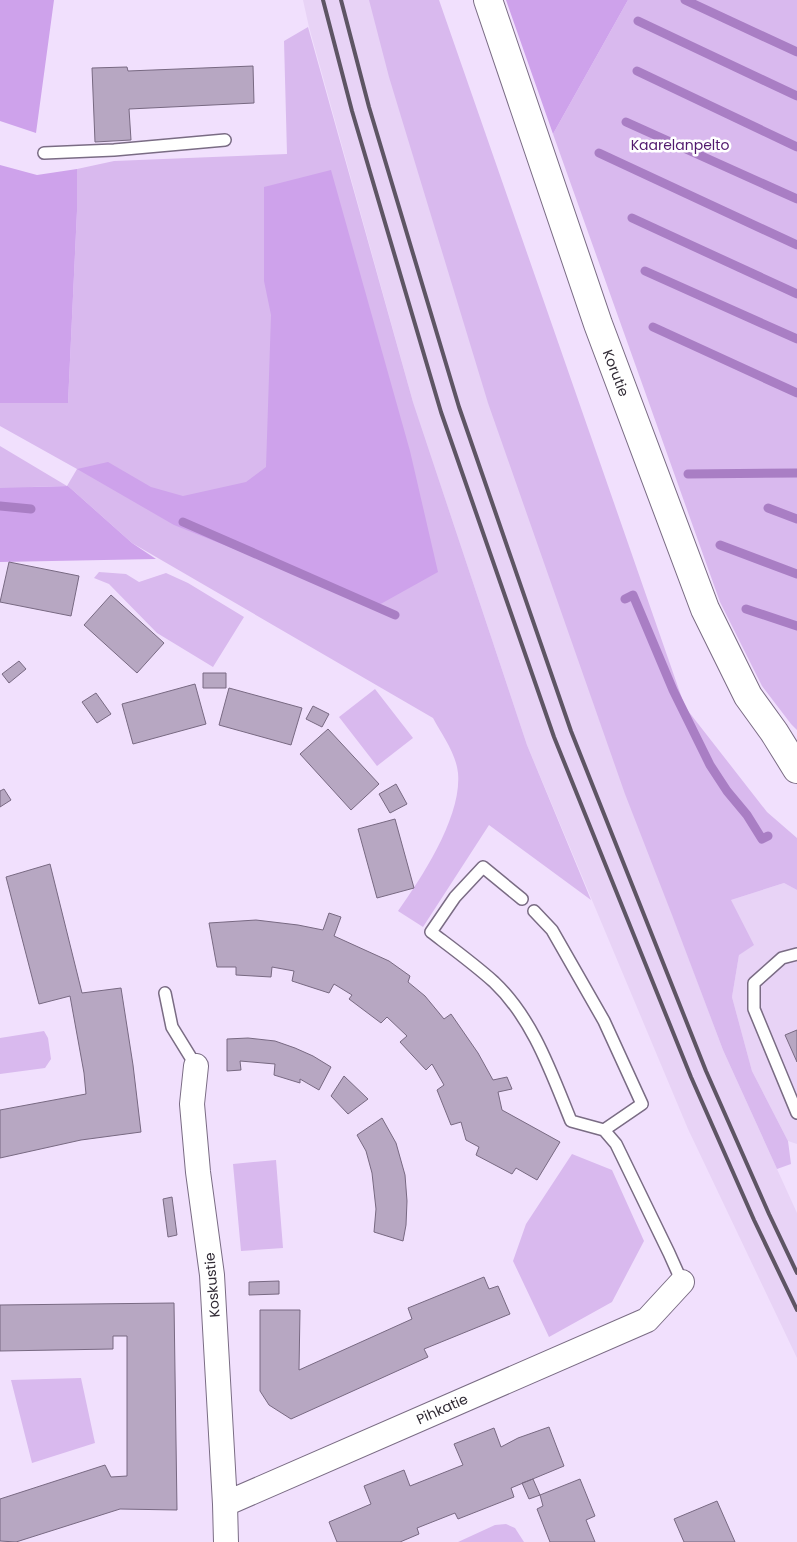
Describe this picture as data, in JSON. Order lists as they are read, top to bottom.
{
  "streets": {
    "street": ["Korutie", "Koskustie", "Pihkatie"]
  },
  "crossings": [
    ["Koskustie", "Pihkatie"]
  ],
  "parks": ["Kaarelanpelto"]
}
